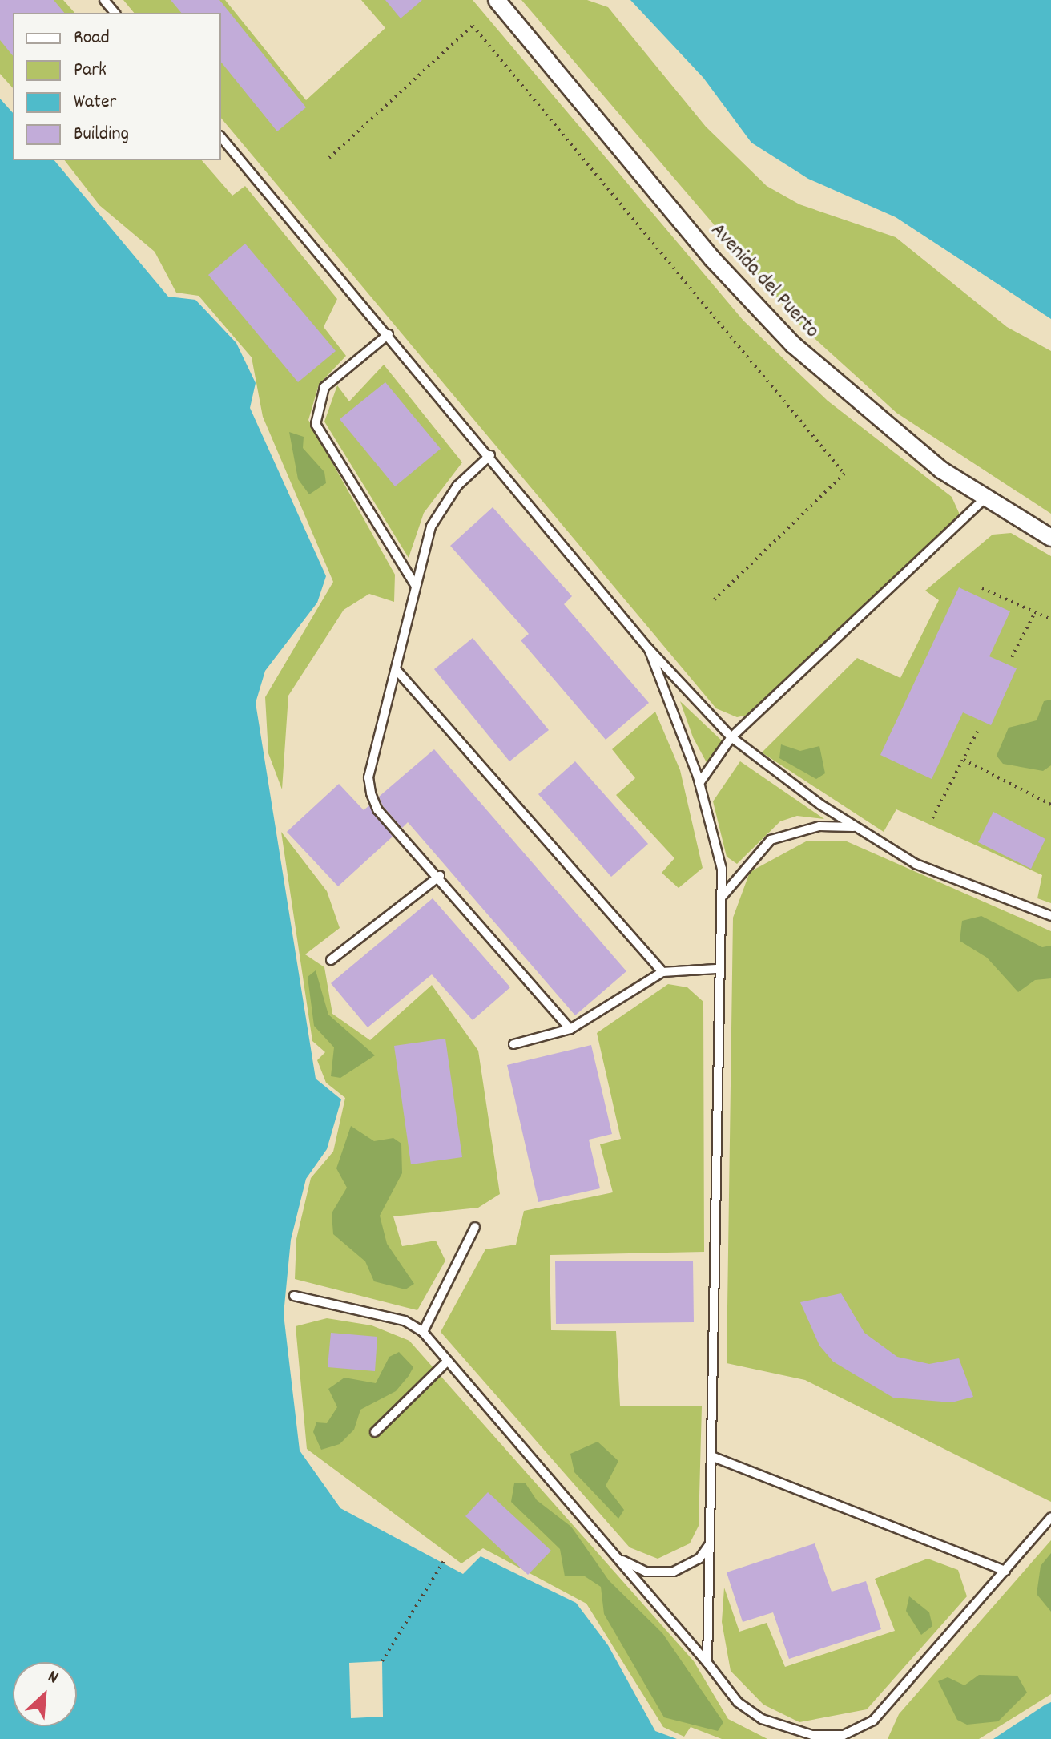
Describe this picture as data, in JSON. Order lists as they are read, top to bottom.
{
  "streets": {
    "street": ["Avenida del Puerto"]
  },
  "legend": [
    "Road",
    "Park",
    "Water",
    "Building"
  ],
  "north": "top right"
}
